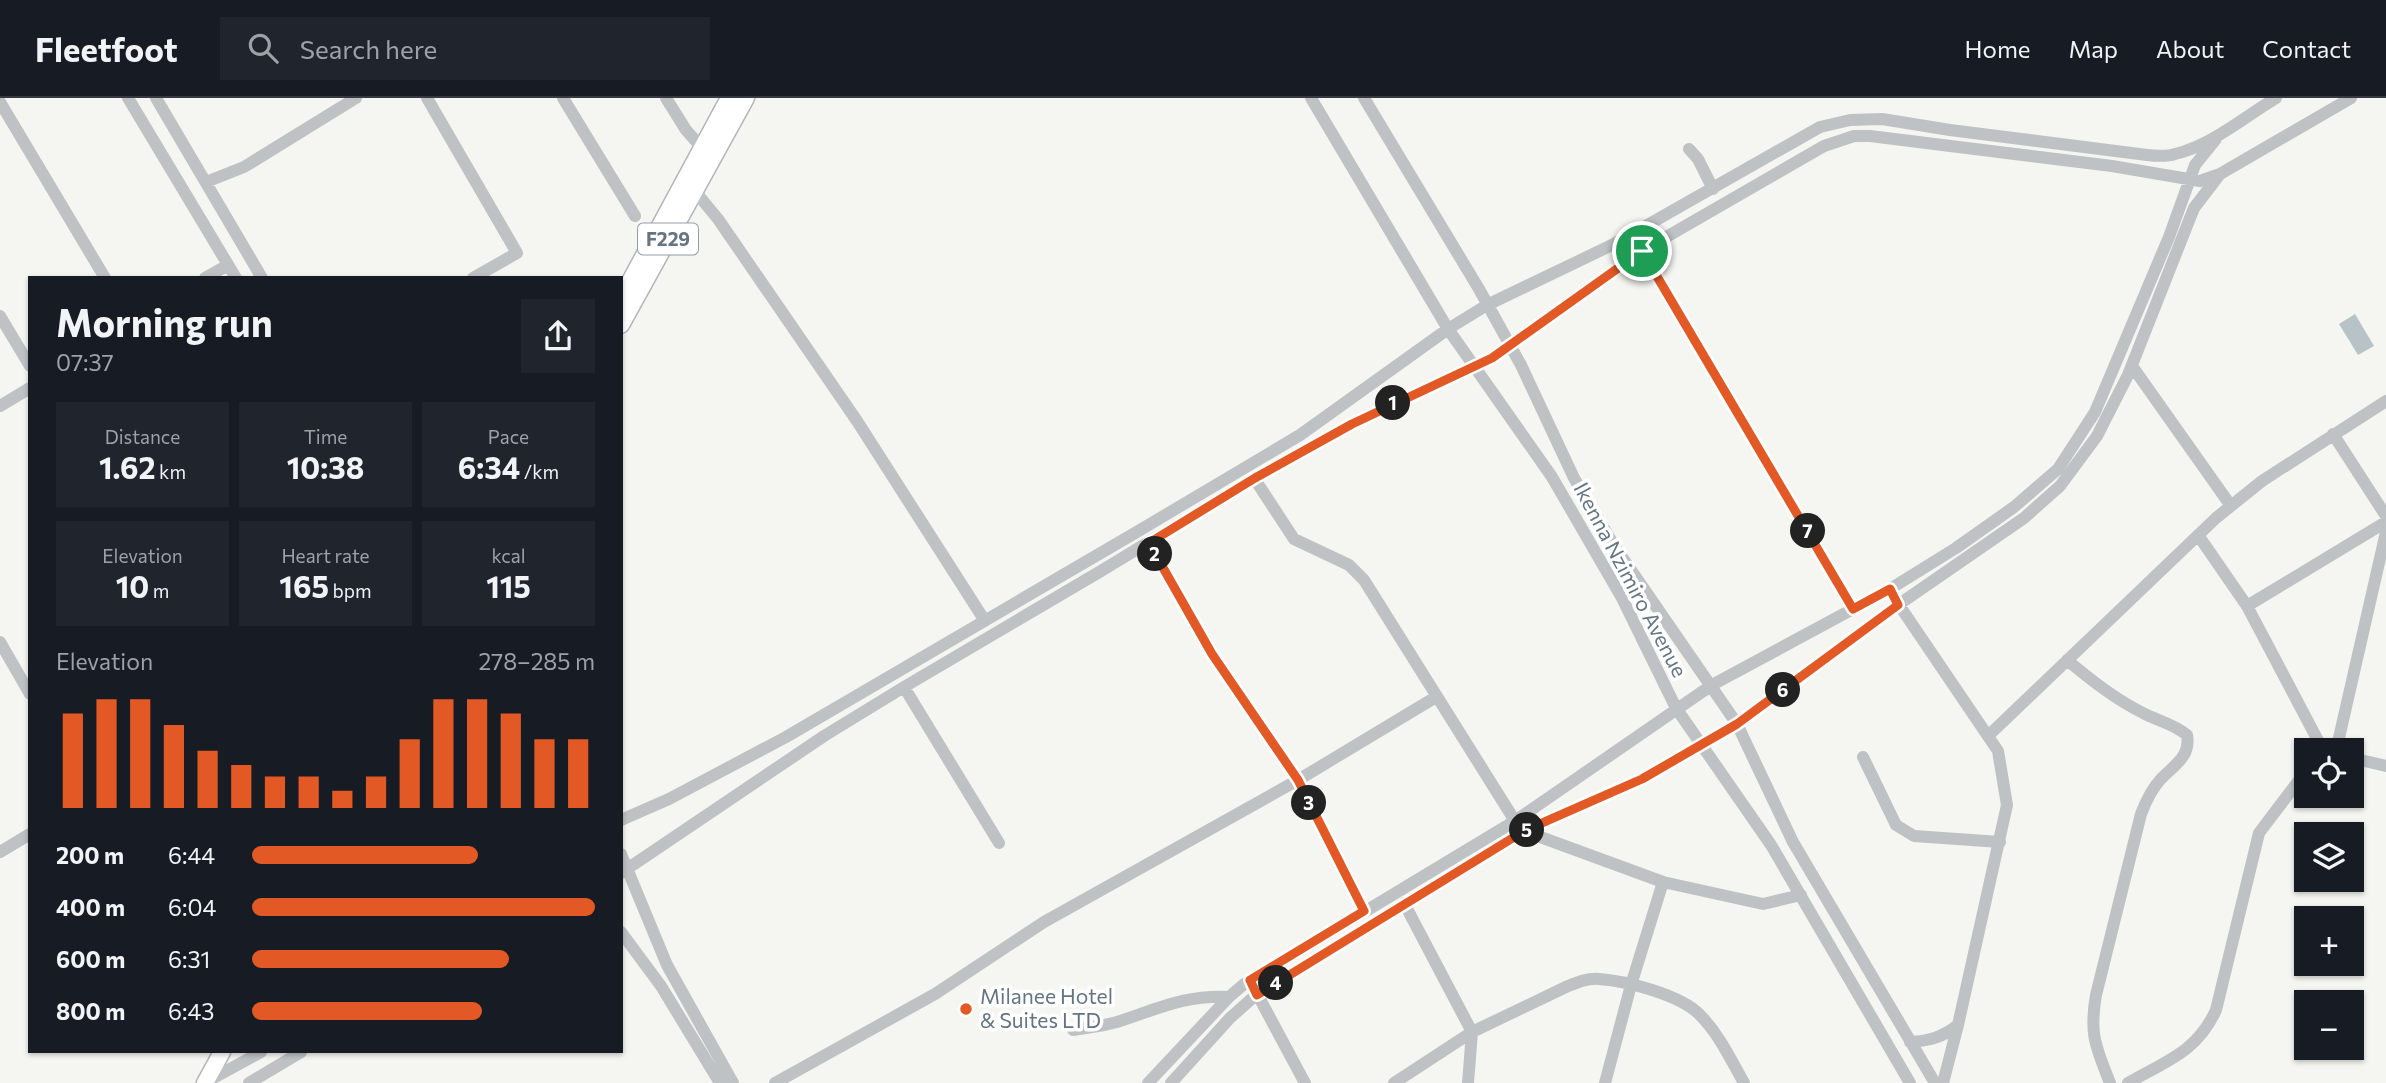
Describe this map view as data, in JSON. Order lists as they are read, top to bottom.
{
  "streets": {
    "main road": ["F229"],
    "street": ["Ikenna Nzimiro Avenue"]
  },
  "places": ["Milanee Hotel & Suites LTD"],
  "page": {
    "header": "Fleetfoot",
    "search": "Search here",
    "nav": [
      "Home",
      "Map",
      "About",
      "Contact"
    ],
    "heading": ["Morning run", "07:37"],
    "pins": [
      "1",
      "7",
      "2",
      "6",
      "3",
      "5",
      "4"
    ],
    "stats": [
      ["Distance", "1.62 km"],
      ["Time", "10:38"],
      ["Pace", "6:34 /km"],
      ["Elevation", "10 m"],
      ["Heart rate", "165 bpm"],
      ["kcal", "115"]
    ],
    "chart": ["Elevation", "278–285 m"],
    "map_buttons": ["+", "−"],
    "list": [
      {
        "name": "200 m",
        "note": "6:44"
      },
      {
        "name": "400 m",
        "note": "6:04"
      },
      {
        "name": "600 m",
        "note": "6:31"
      },
      {
        "name": "800 m",
        "note": "6:43"
      }
    ]
  }
}
